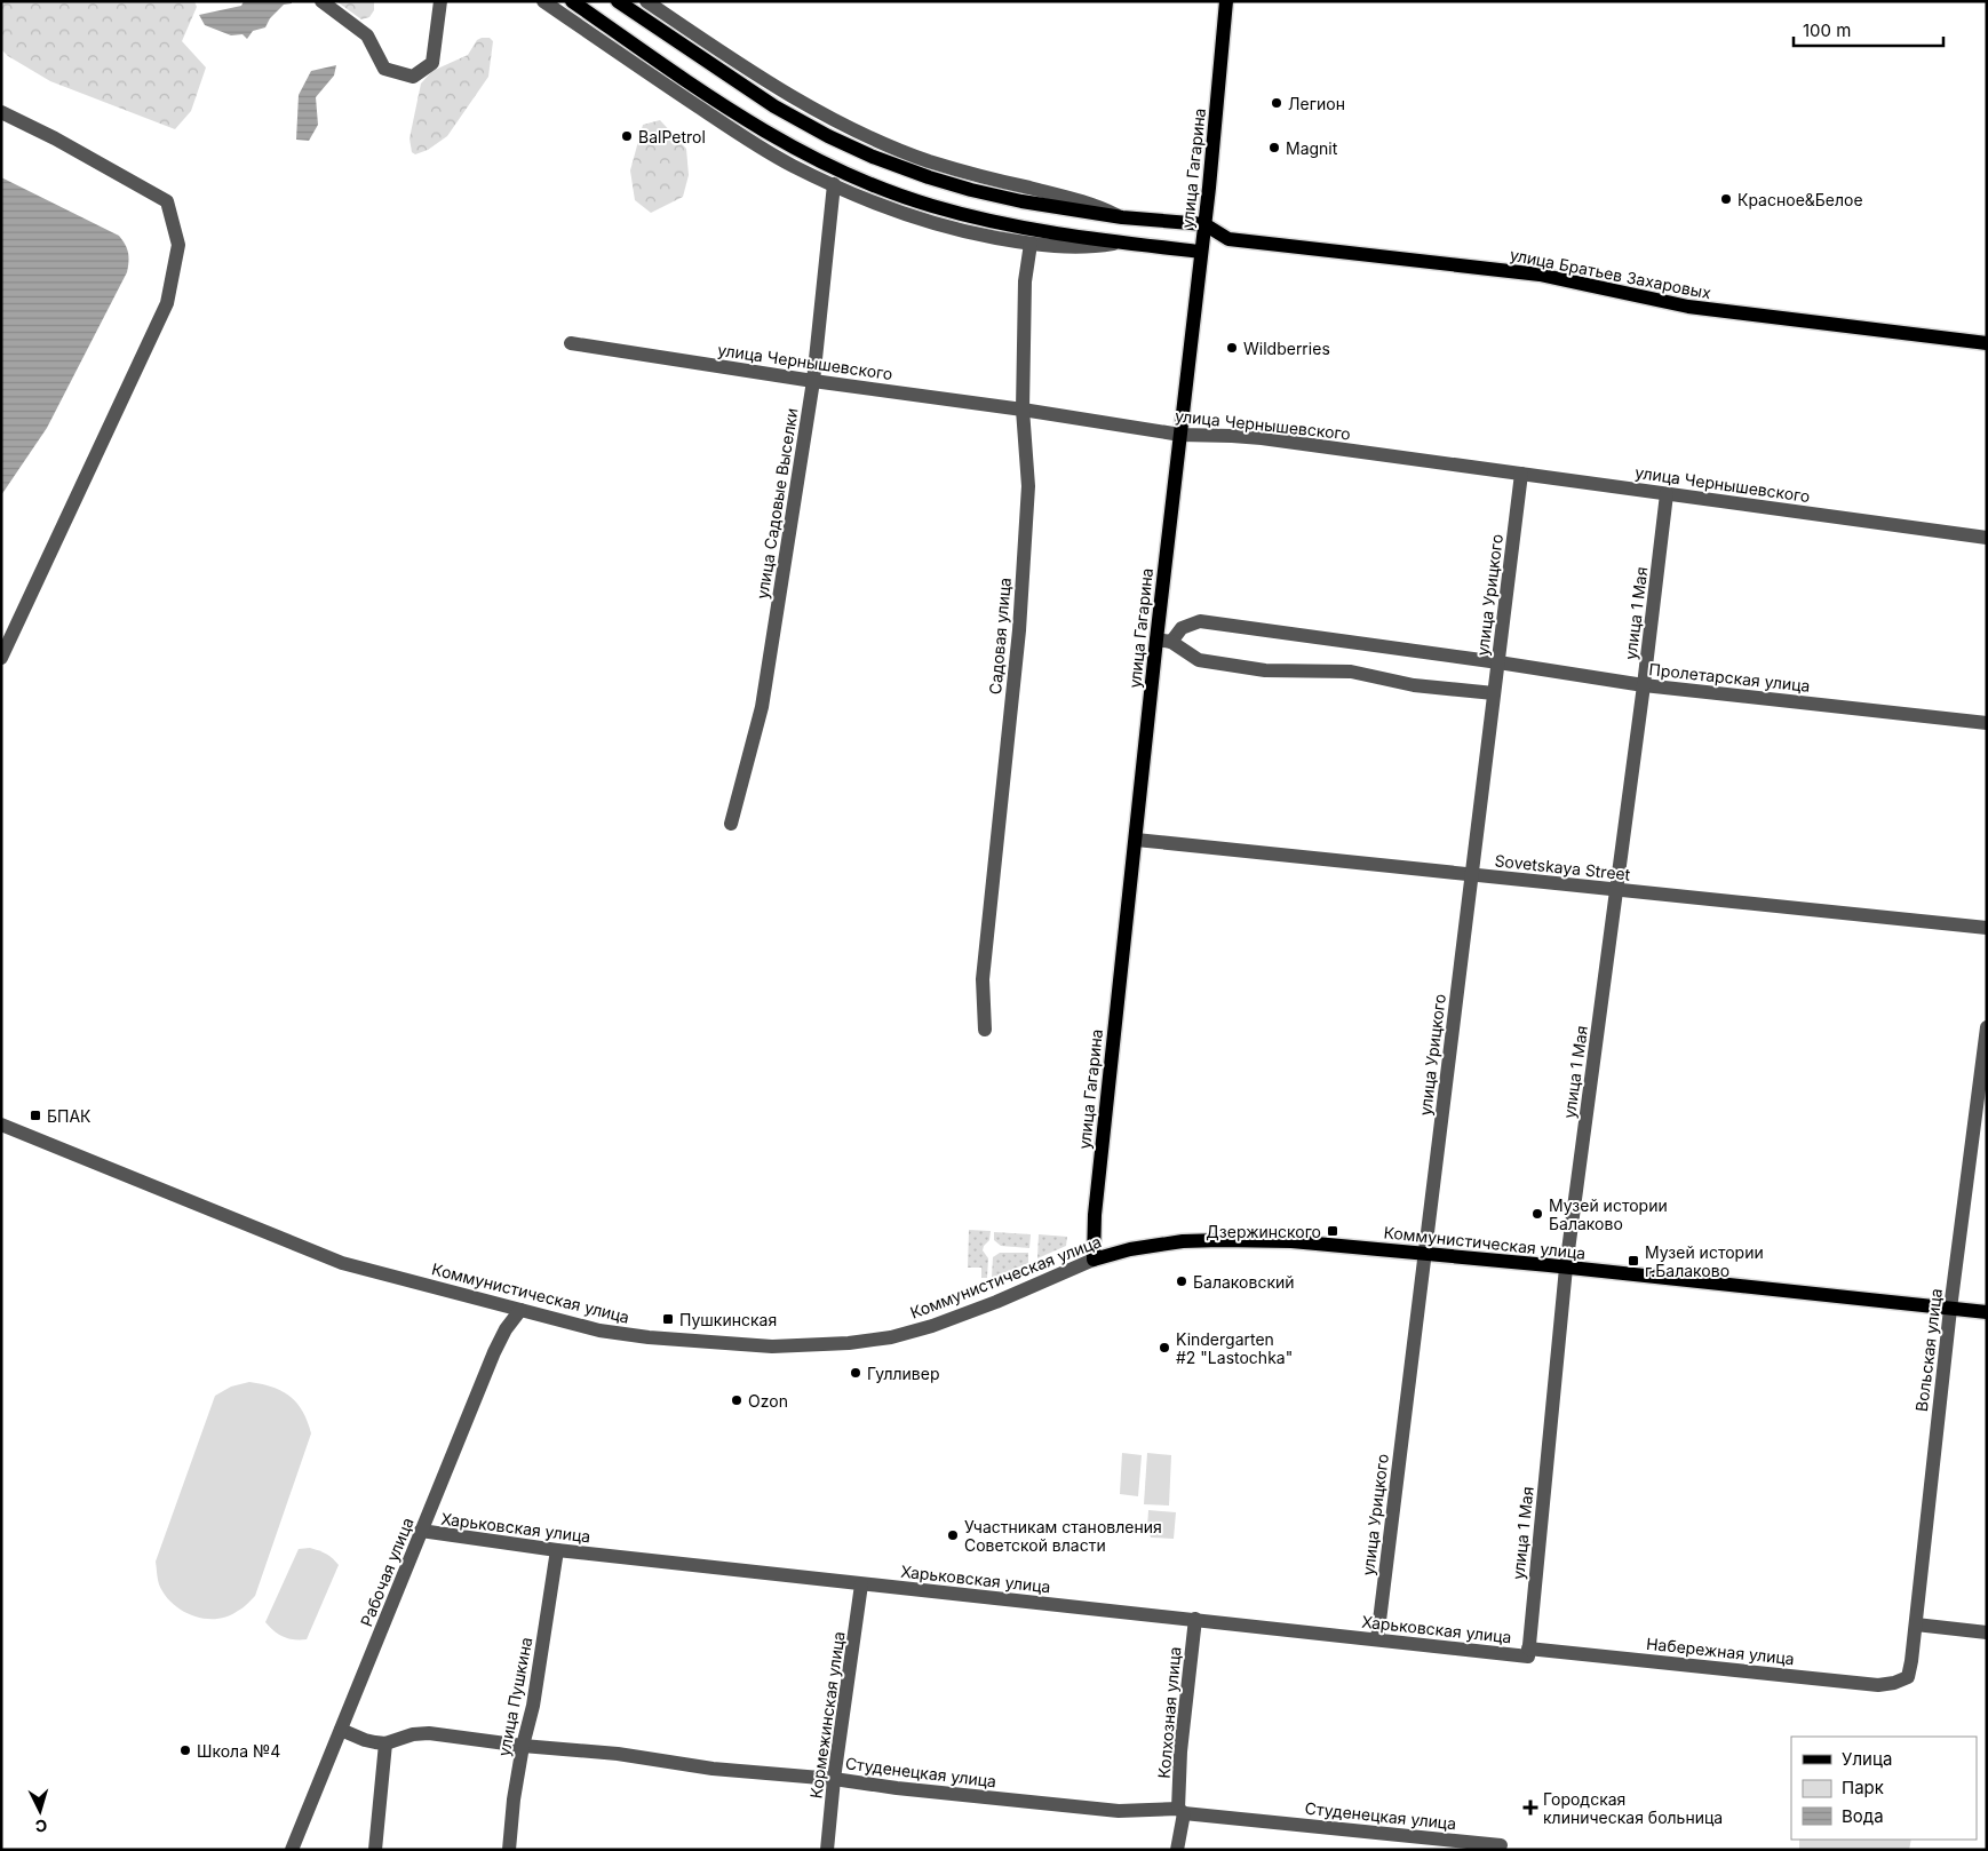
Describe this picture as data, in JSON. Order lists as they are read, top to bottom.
{
  "streets": {
    "main road": ["улица Гагарина", "улица Братьев Захаровых", "Коммунистическая улица"],
    "street": [
      "улица Чернышевского",
      "улица Садовые Выселки",
      "улица Урицкого",
      "улица 1 Мая",
      "Садовая улица",
      "Пролетарская улица",
      "Sovetskaya Street",
      "Вольская улица",
      "Харьковская улица",
      "Рабочая улица",
      "Набережная улица",
      "улица Пушкина",
      "Колхозная улица",
      "Кормежинская улица",
      "Студенецкая улица"
    ]
  },
  "crossings": [
    ["улица Гагарина", "улица Братьев Захаровых"],
    ["улица Гагарина", "улица Чернышевского"],
    ["улица Гагарина", "Пролетарская улица"],
    ["улица Гагарина", "Sovetskaya Street"],
    ["улица Гагарина", "Коммунистическая улица"],
    ["улица Чернышевского", "улица Садовые Выселки"],
    ["улица Чернышевского", "улица Урицкого"],
    ["улица Чернышевского", "улица 1 Мая"],
    ["улица Чернышевского", "Садовая улица"],
    ["улица Урицкого", "Пролетарская улица"],
    ["улица Урицкого", "Sovetskaya Street"],
    ["улица Урицкого", "Коммунистическая улица"],
    ["улица Урицкого", "Харьковская улица"],
    ["улица 1 Мая", "Пролетарская улица"],
    ["улица 1 Мая", "Sovetskaya Street"],
    ["улица 1 Мая", "Коммунистическая улица"],
    ["улица 1 Мая", "Харьковская улица"],
    ["улица 1 Мая", "Набережная улица"],
    ["Коммунистическая улица", "Вольская улица"],
    ["Коммунистическая улица", "Рабочая улица"],
    ["Вольская улица", "Набережная улица"],
    ["Харьковская улица", "Рабочая улица"],
    ["Харьковская улица", "Набережная улица"],
    ["Харьковская улица", "улица Пушкина"],
    ["Харьковская улица", "Колхозная улица"],
    ["Харьковская улица", "Кормежинская улица"],
    ["улица Пушкина", "Студенецкая улица"],
    ["Колхозная улица", "Студенецкая улица"],
    ["Кормежинская улица", "Студенецкая улица"]
  ],
  "places": {
    "other": [
      "Легион",
      "BalPetrol",
      "Magnit",
      "Красное&Белое",
      "Wildberries",
      "Музей истории Балаково",
      "Балаковский",
      "Kindergarten #2 \"Lastochka\"",
      "Гулливер",
      "Ozon",
      "Участникам становления Советской власти",
      "Школа №4"
    ],
    "transit": [
      "БПАК",
      "Дзержинского",
      "Музей истории г.Балаково",
      "Пушкинская"
    ],
    "health": ["Городская клиническая больница"]
  },
  "legend": ["Улица", "Парк", "Вода"],
  "scale_bar": "100 m",
  "north": "bottom"
}
